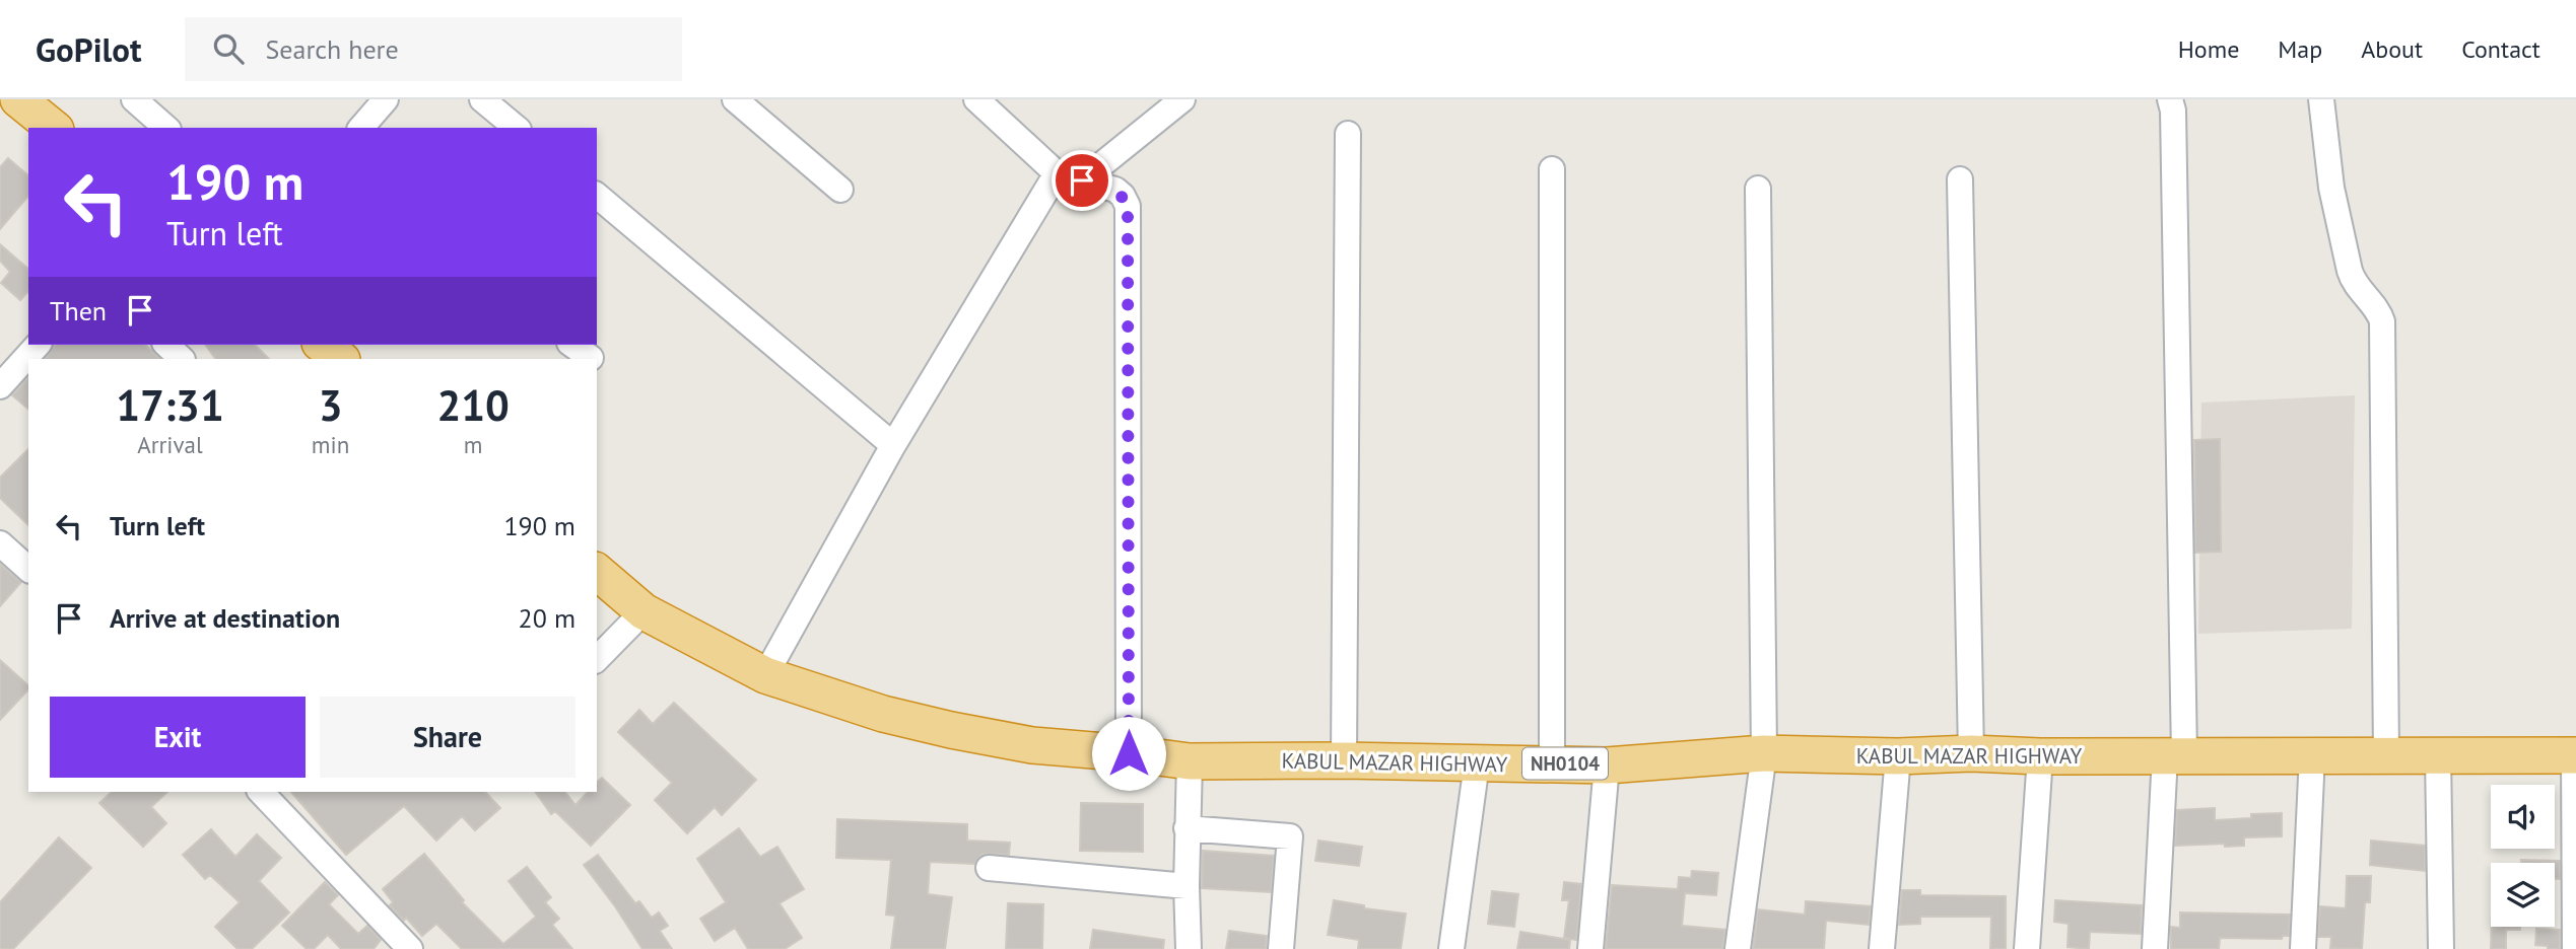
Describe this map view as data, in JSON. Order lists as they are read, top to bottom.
{
  "streets": {
    "highway": ["KABUL MAZAR HIGHWAY", "NH0104"]
  },
  "page": {
    "header": "GoPilot",
    "search": "Search here",
    "nav": [
      "Home",
      "Map",
      "About",
      "Contact"
    ],
    "turn": ["190 m", "Turn left"],
    "then": "Then",
    "eta": [
      "17:31",
      "Arrival",
      "3",
      "min",
      "210",
      "m"
    ],
    "list": [
      {
        "name": "Turn left",
        "value": "190 m"
      },
      {
        "name": "Arrive at destination",
        "value": "20 m"
      }
    ],
    "buttons": ["Exit", "Share"]
  }
}
